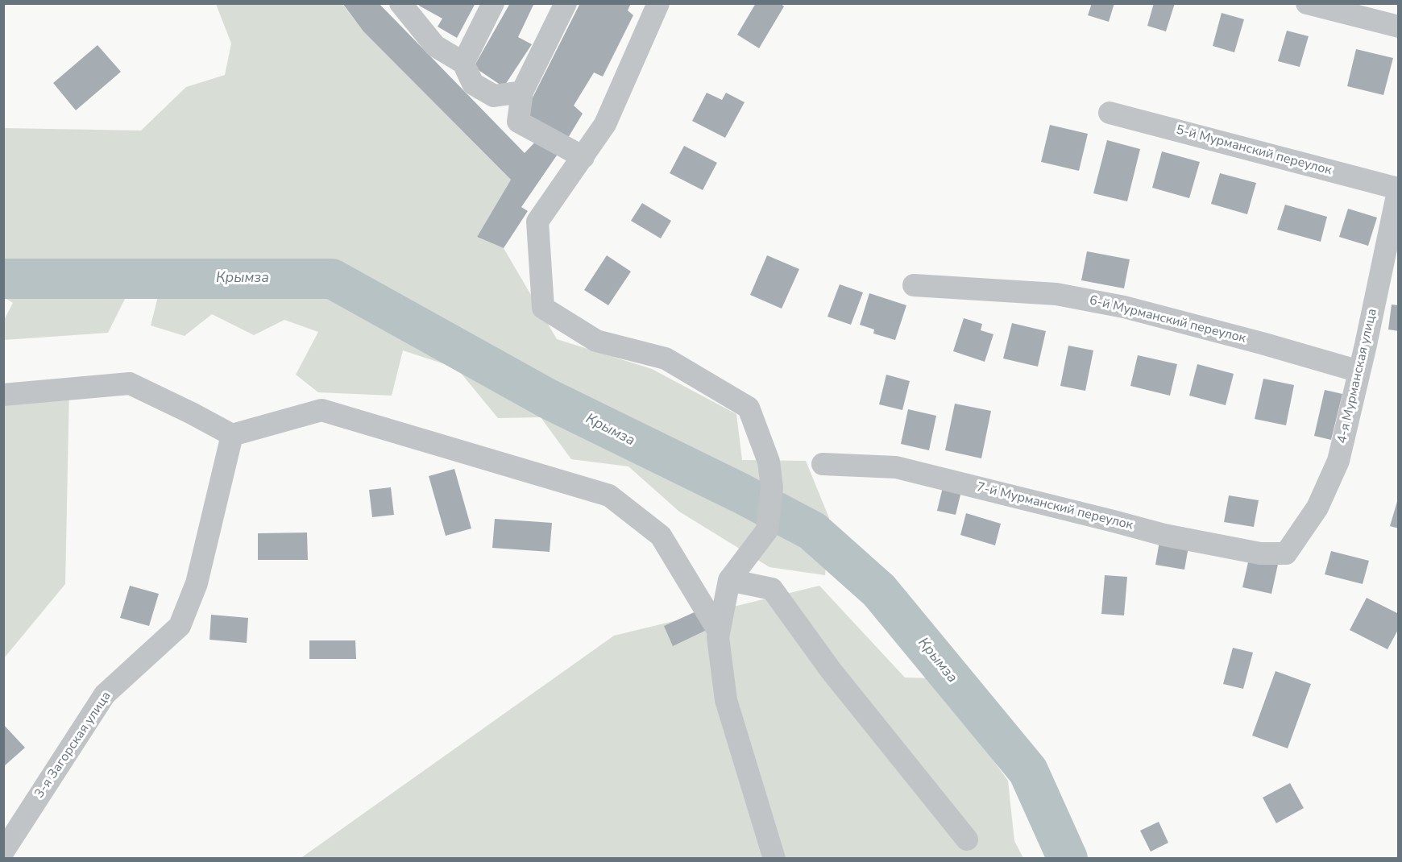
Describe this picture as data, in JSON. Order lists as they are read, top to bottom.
{
  "streets": {
    "street": [
      "5-й Мурманский переулок",
      "6-й Мурманский переулок",
      "4-я Мурманская улица",
      "7-й Мурманский переулок",
      "3-я Загорская улица"
    ]
  },
  "crossings": [
    ["5-й Мурманский переулок", "4-я Мурманская улица"],
    ["6-й Мурманский переулок", "4-я Мурманская улица"],
    ["4-я Мурманская улица", "7-й Мурманский переулок"]
  ],
  "water": ["Крымза"]
}
